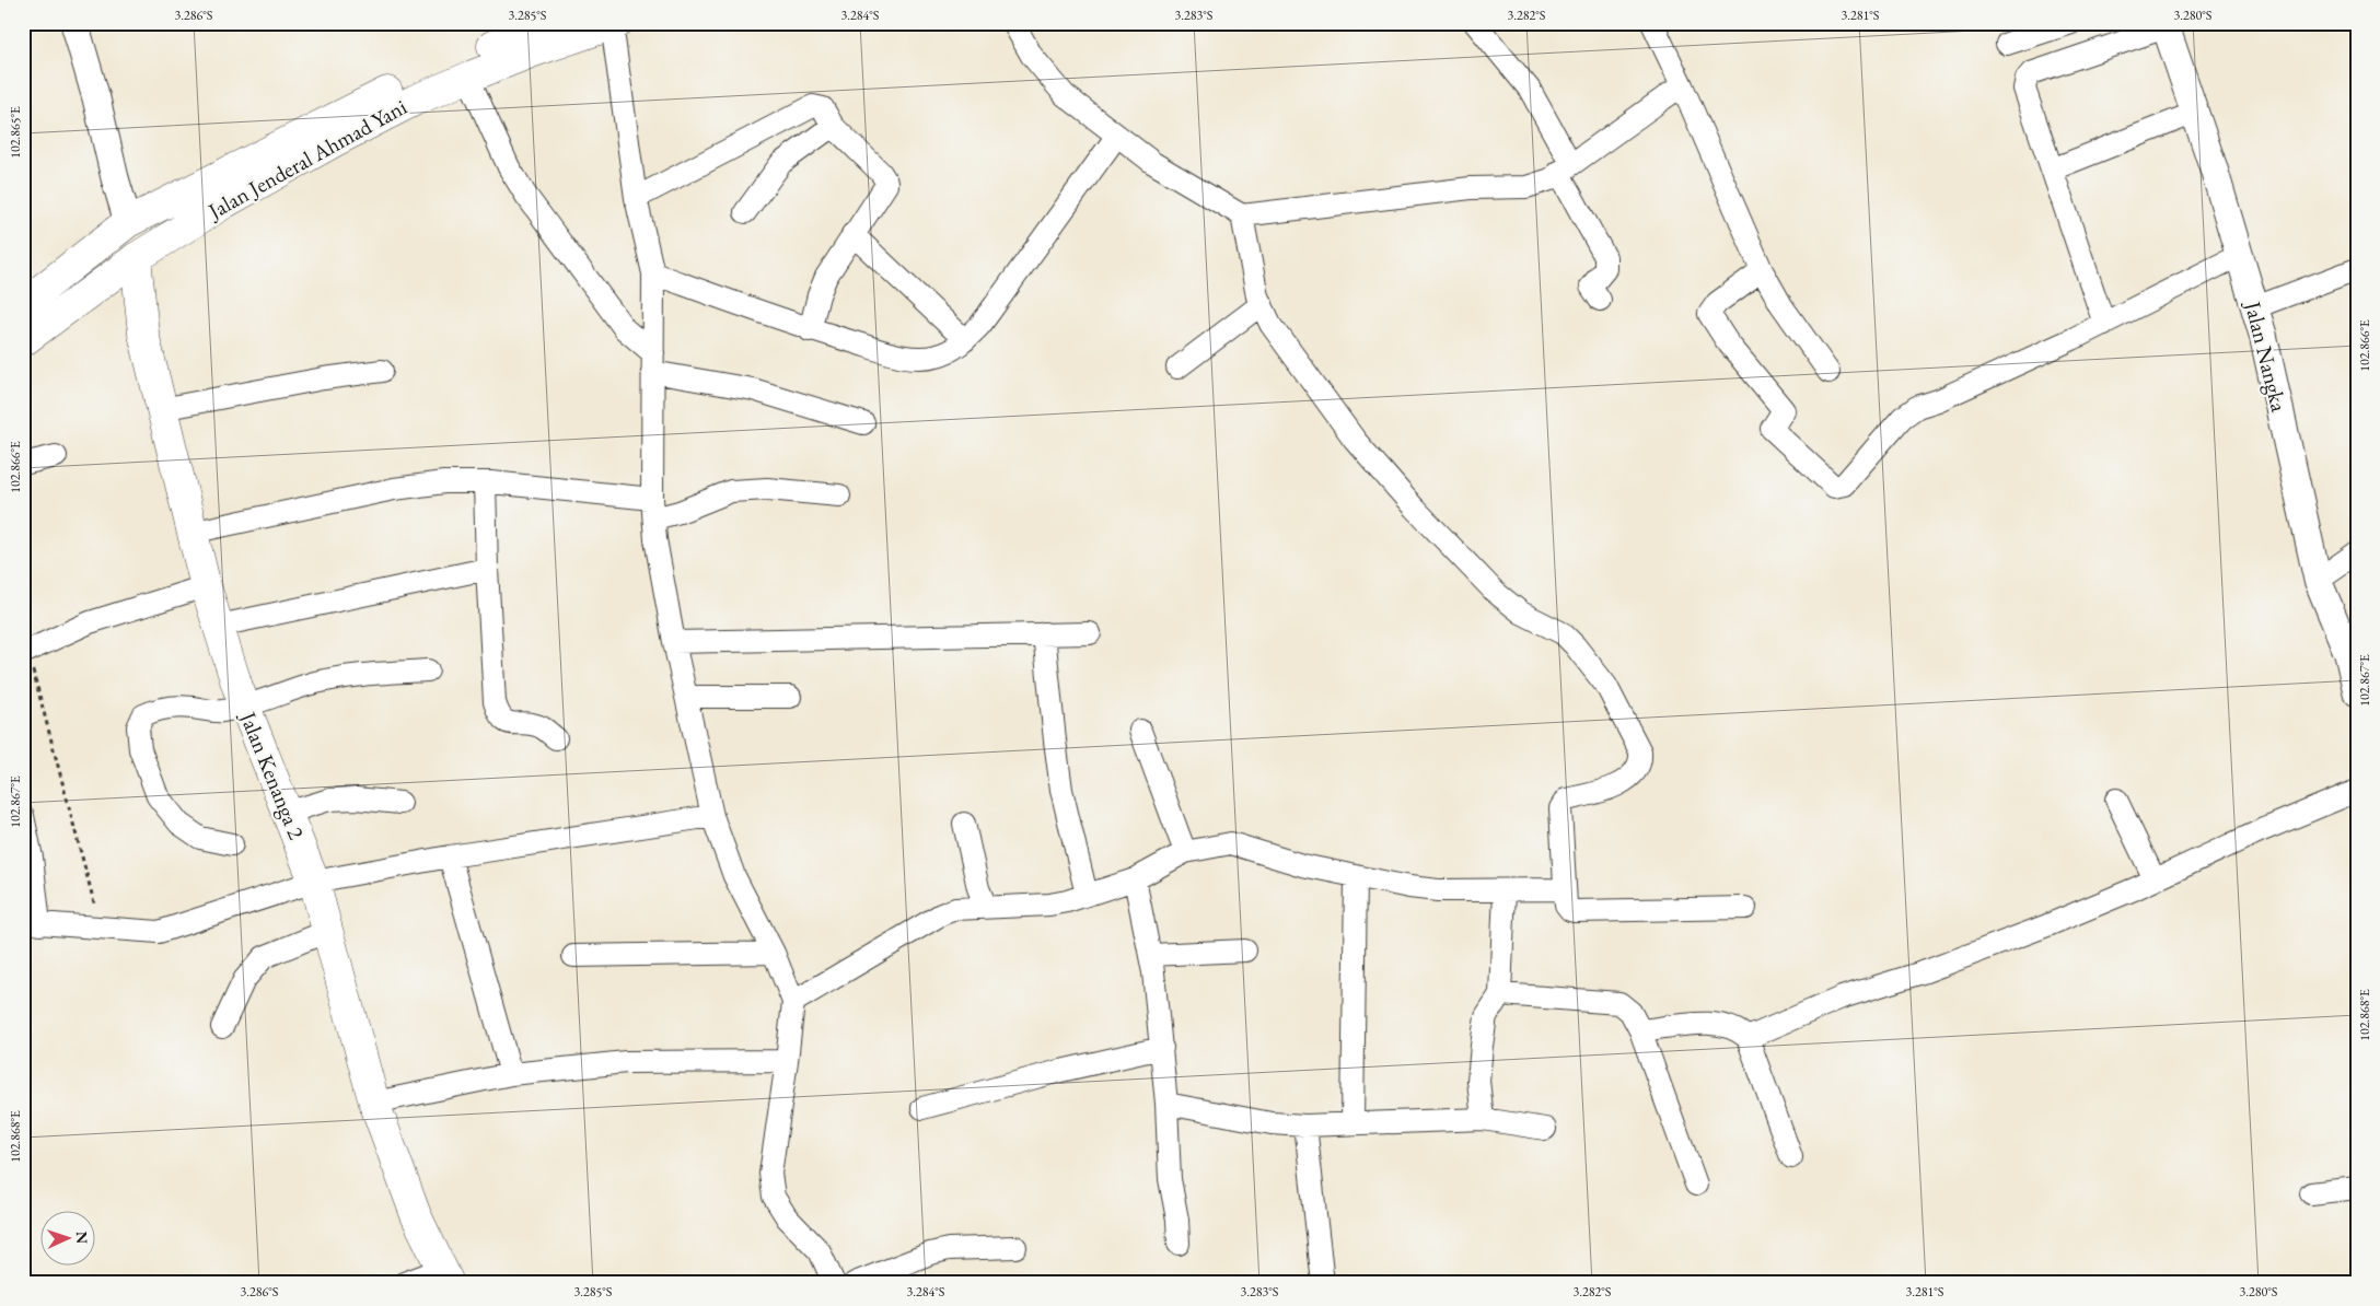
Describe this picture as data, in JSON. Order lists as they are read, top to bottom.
{
  "streets": {
    "main road": ["Jalan Jenderal Ahmad Yani", "Jalan Kenanga 2"],
    "street": ["Jalan Nangka"]
  },
  "crossings": [
    ["Jalan Jenderal Ahmad Yani", "Jalan Kenanga 2"]
  ],
  "north": "right",
  "coordinates": [
    "3.286°S",
    "3.285°S",
    "3.284°S",
    "3.283°S",
    "3.282°S",
    "3.281°S",
    "3.280°S",
    "102.865°E",
    "102.866°E",
    "102.867°E",
    "102.868°E"
  ]
}
